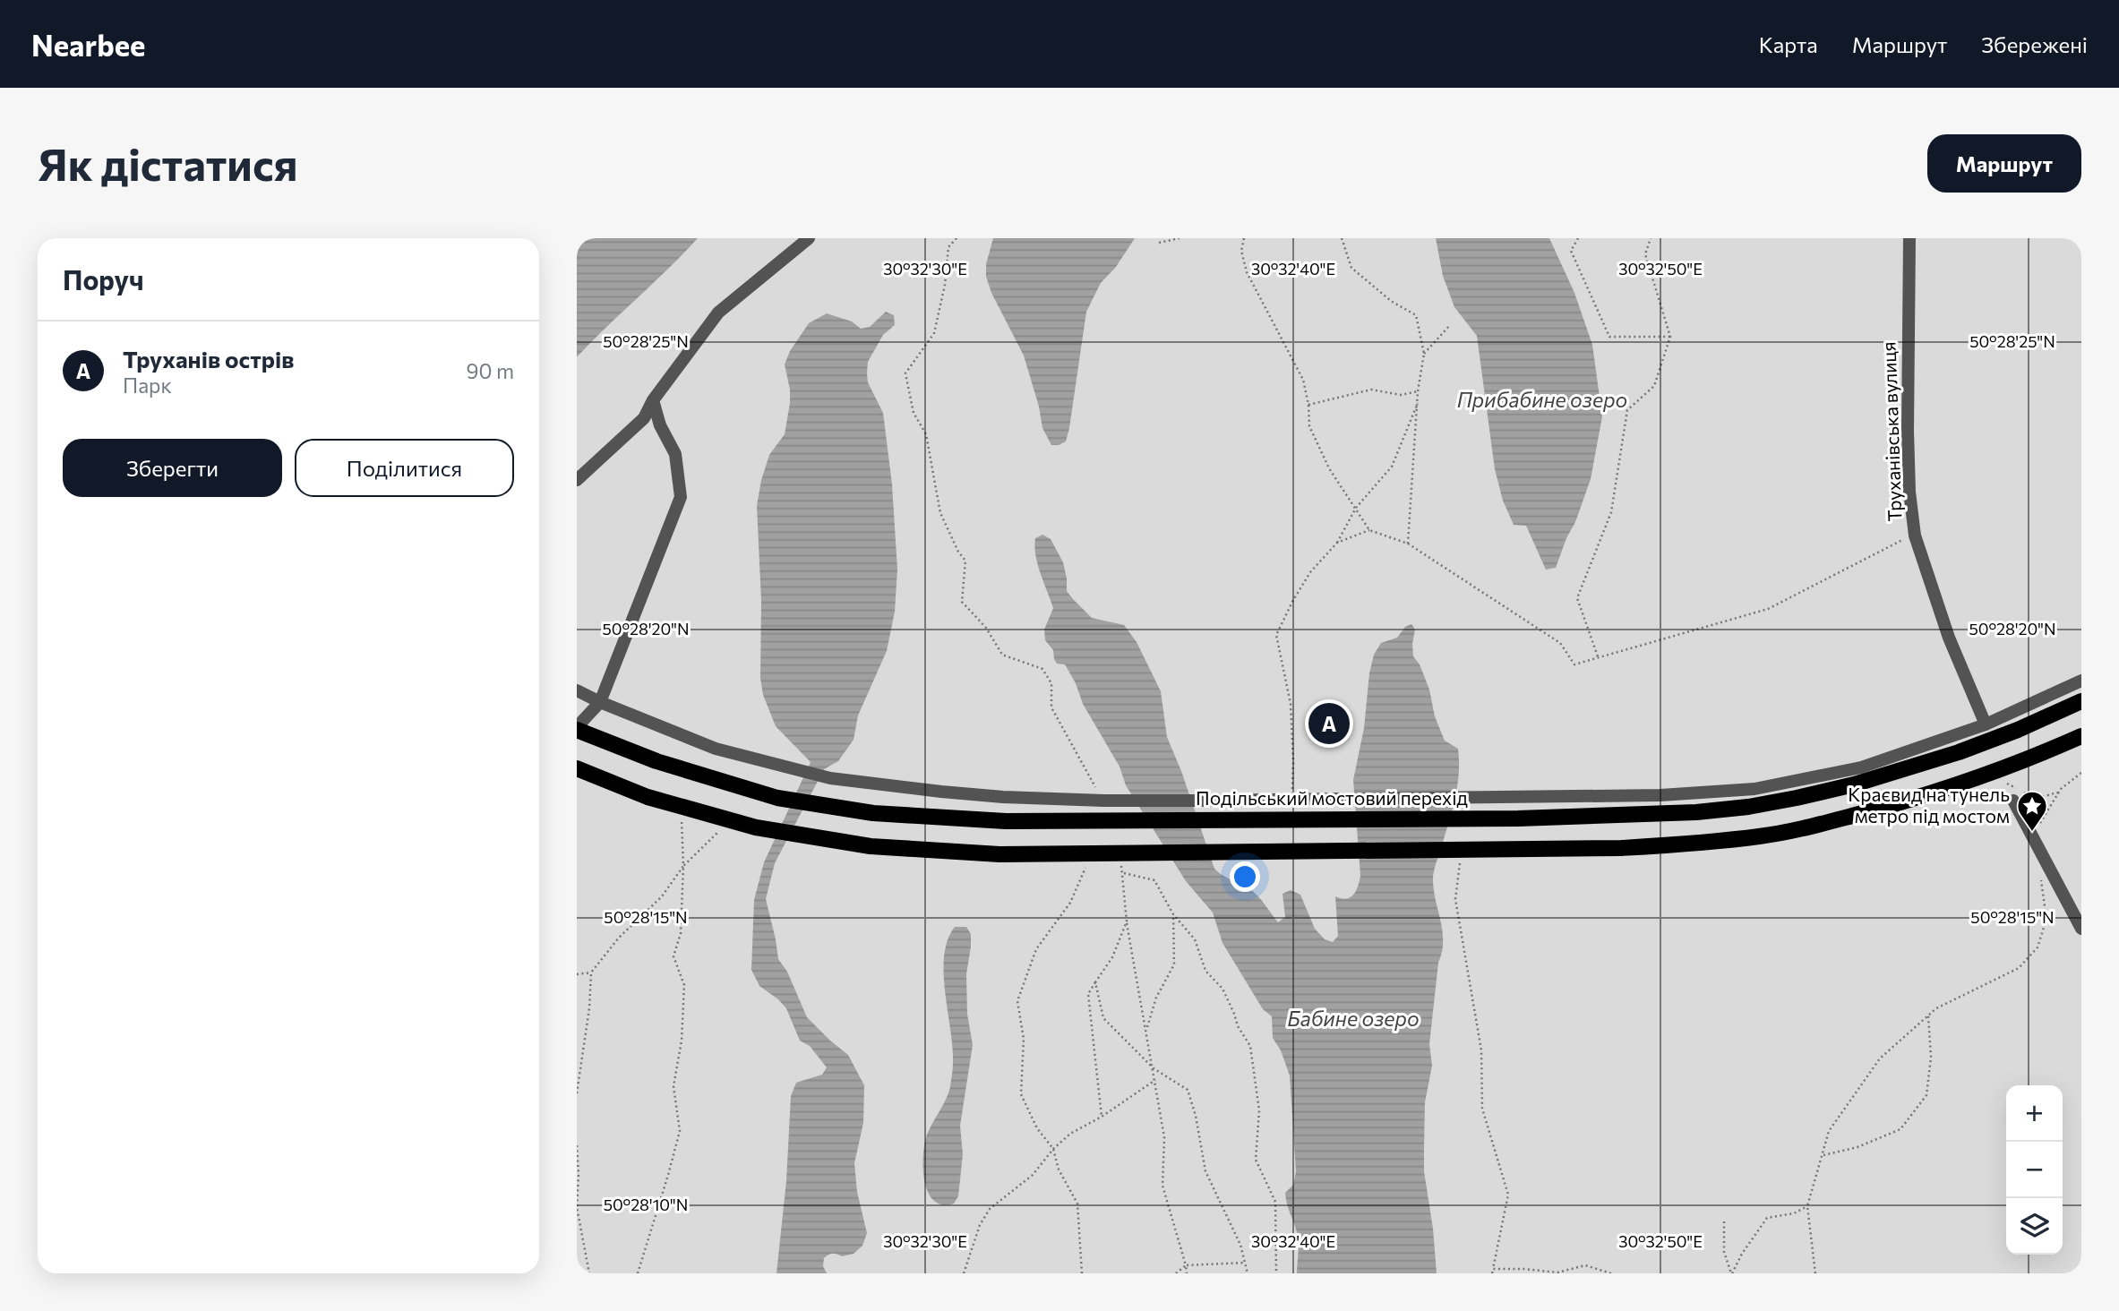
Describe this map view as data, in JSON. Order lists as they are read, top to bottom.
{
  "streets": {
    "main road": ["Подільський мостовий перехід"],
    "street": ["Труханівська вулиця"]
  },
  "water": ["Прибабине озеро", "Бабине озеро"],
  "places": {
    "place": ["Краєвид на тунель метро під мостом"]
  },
  "page": {
    "header": "Nearbee",
    "nav": ["Карта", "Маршрут", "Збережені"],
    "buttons": [
      "Маршрут",
      ["Зберегти", "Поділитися"]
    ],
    "title": "Як дістатися",
    "heading": "Поруч",
    "list": [
      {
        "mark": "A",
        "name": "Труханів острів",
        "note": "Парк",
        "value": "90 m"
      }
    ],
    "pins": "A",
    "map_buttons": ["+", "−"]
  },
  "coordinates": [
    "30°32'30\"E",
    "30°32'40\"E",
    "30°32'50\"E",
    "50°28'25\"N",
    "50°28'20\"N",
    "50°28'15\"N",
    "50°28'10\"N"
  ]
}
